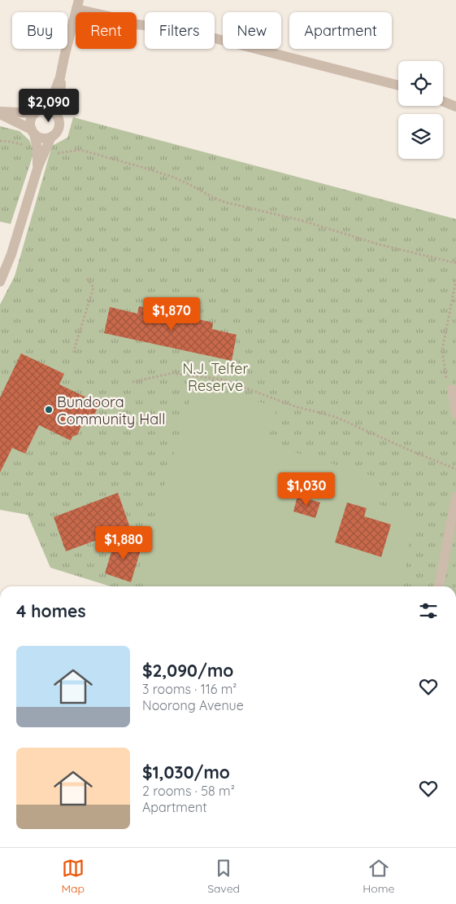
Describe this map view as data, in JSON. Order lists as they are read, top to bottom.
{
  "parks": ["N.J. Telfer Reserve"],
  "places": ["Bundoora Community Hall"],
  "page": {
    "chip": [
      "Buy",
      "Rent",
      "Filters",
      "New",
      "Apartment"
    ],
    "price": [
      "$2,090",
      "$1,870",
      "$1,030",
      "$1,880"
    ],
    "heading": "4 homes",
    "list": [
      {
        "name": "$2,090/mo",
        "note": "3 rooms · 116 m² · Noorong Avenue"
      },
      {
        "name": "$1,030/mo",
        "note": "2 rooms · 58 m² · Apartment"
      }
    ],
    "tabs": ["Map", "Saved", "Home"]
  }
}
